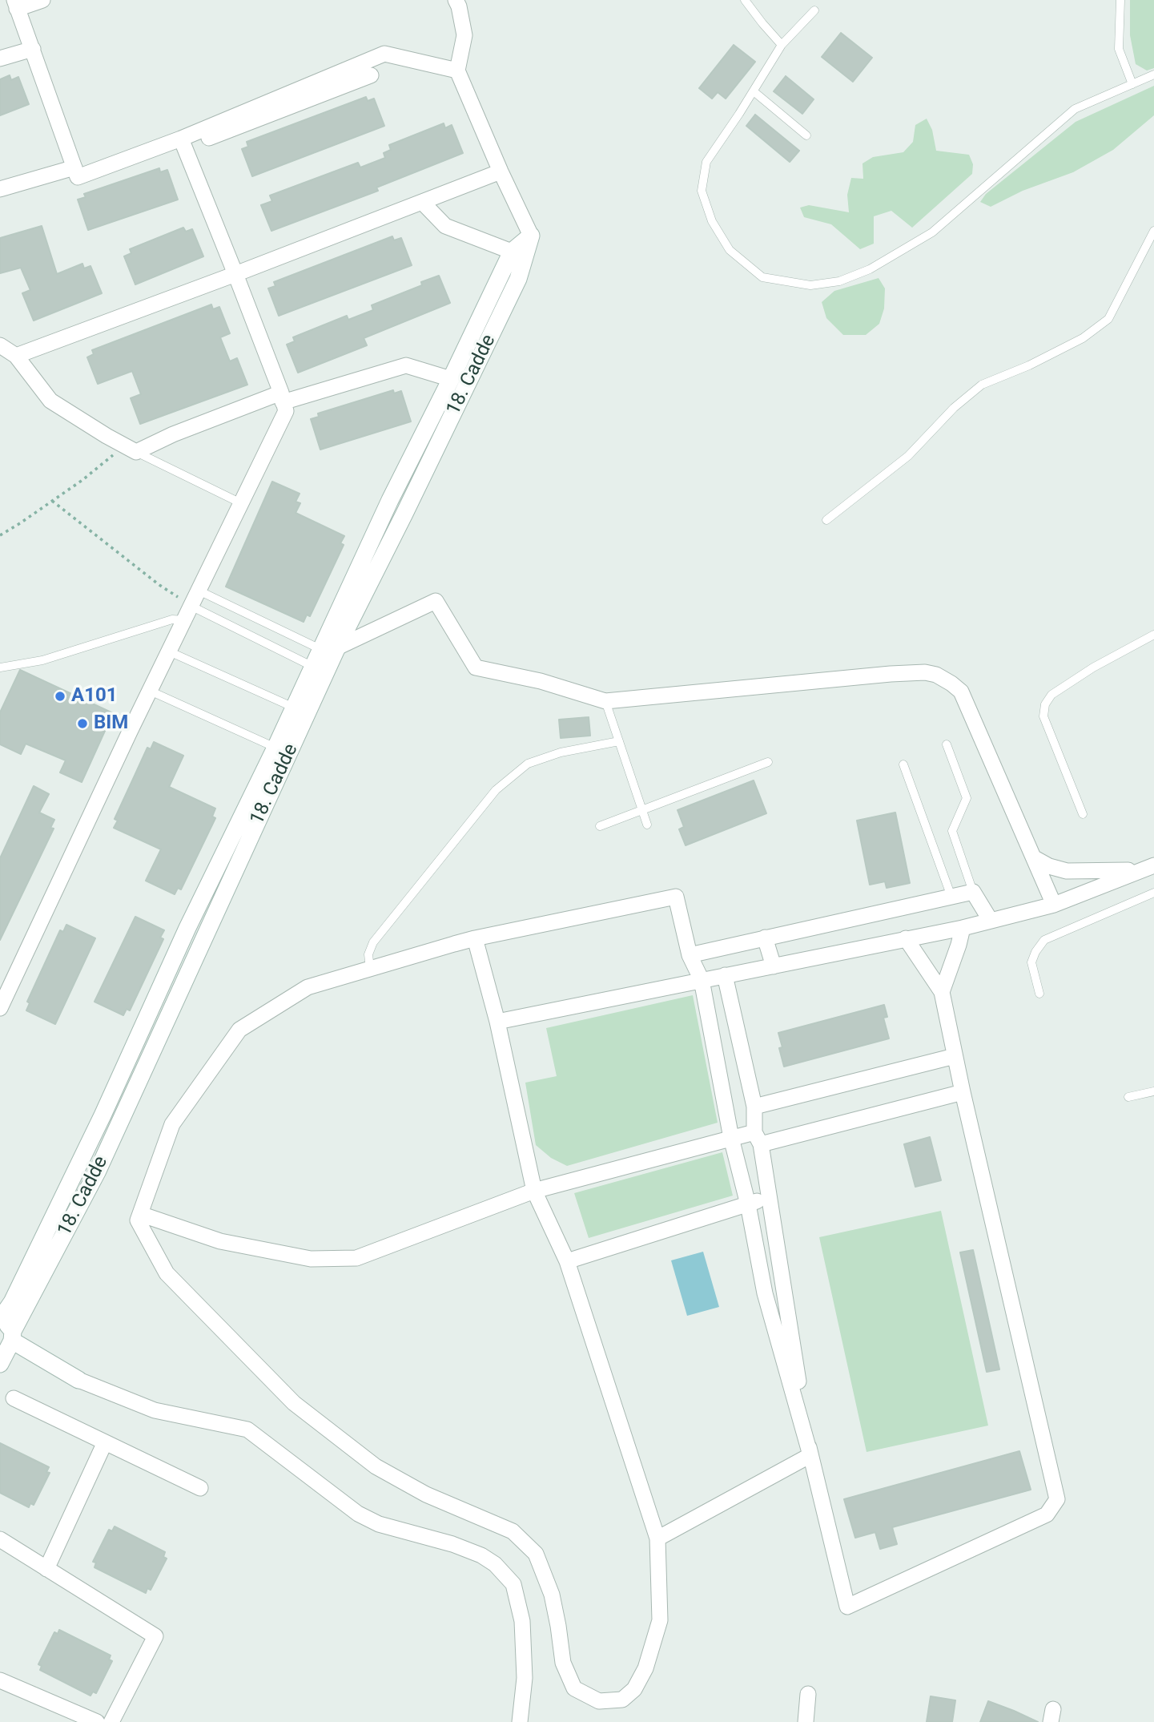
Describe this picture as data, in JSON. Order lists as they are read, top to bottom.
{
  "streets": {
    "street": ["18. Cadde"]
  },
  "places": ["A101", "BIM"]
}
